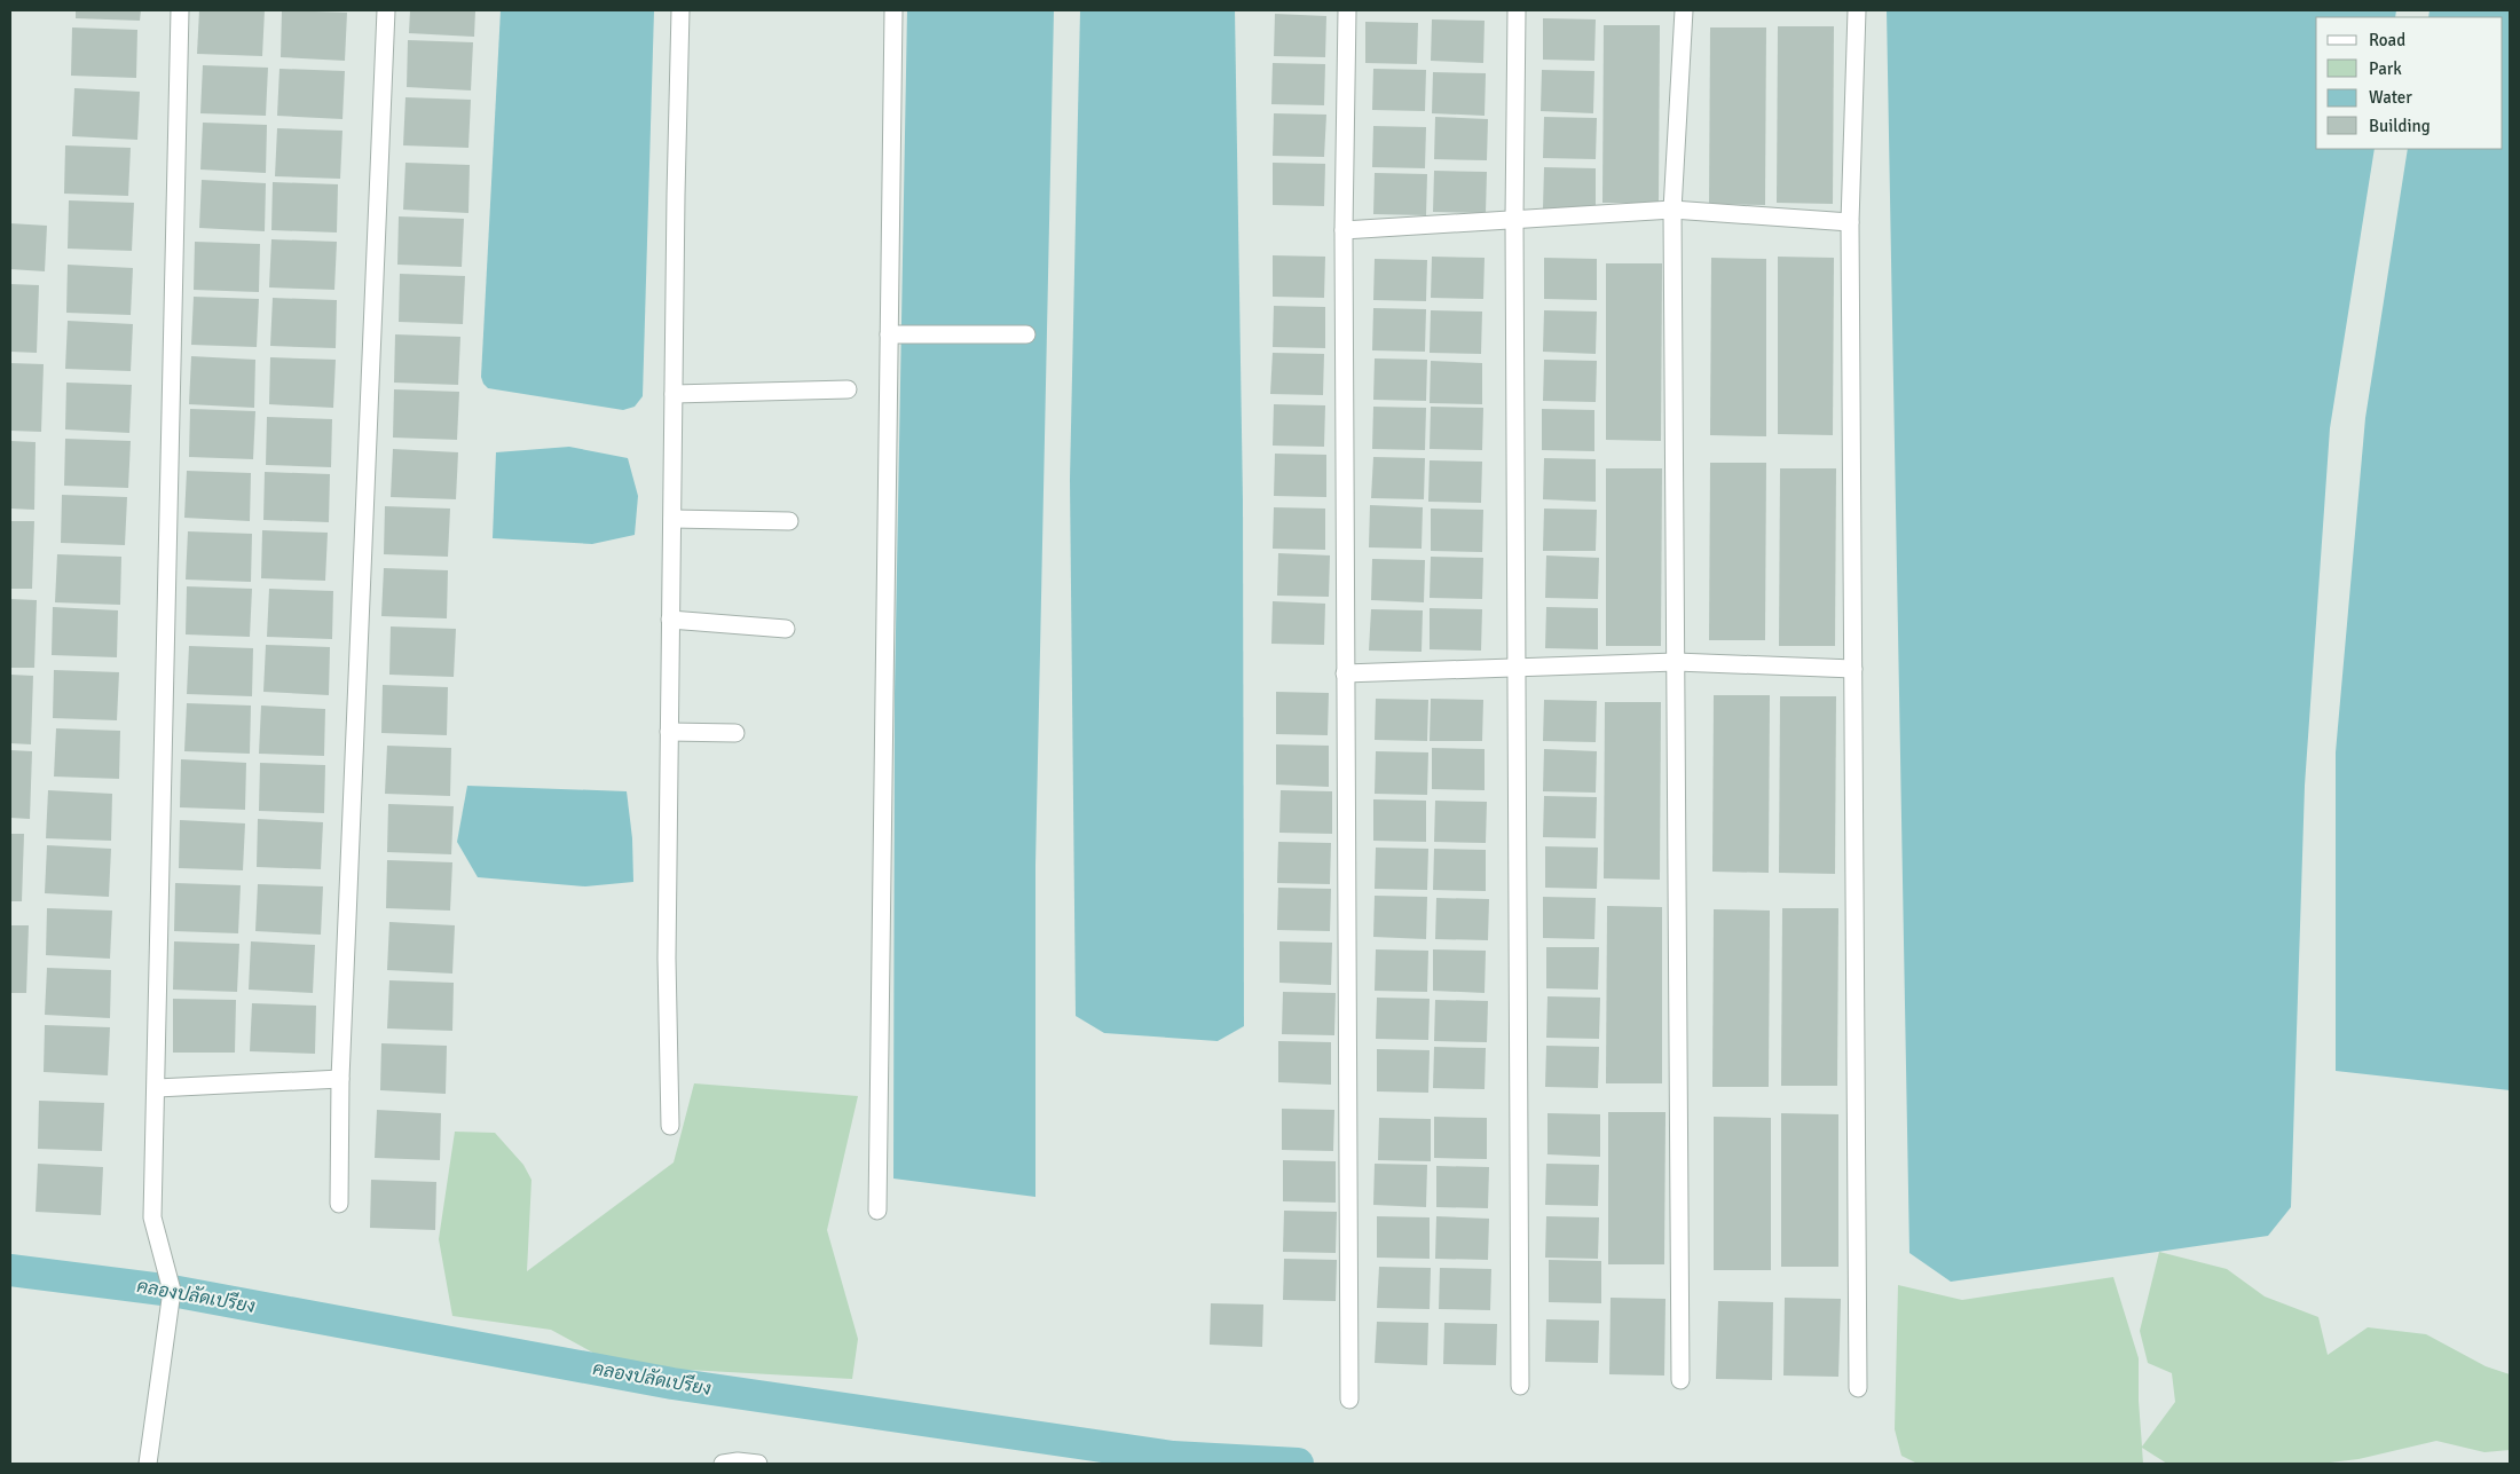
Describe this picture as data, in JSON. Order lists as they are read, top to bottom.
{
  "water": ["คลองปลัดเปรียง"],
  "legend": [
    "Road",
    "Park",
    "Water",
    "Building"
  ]
}
